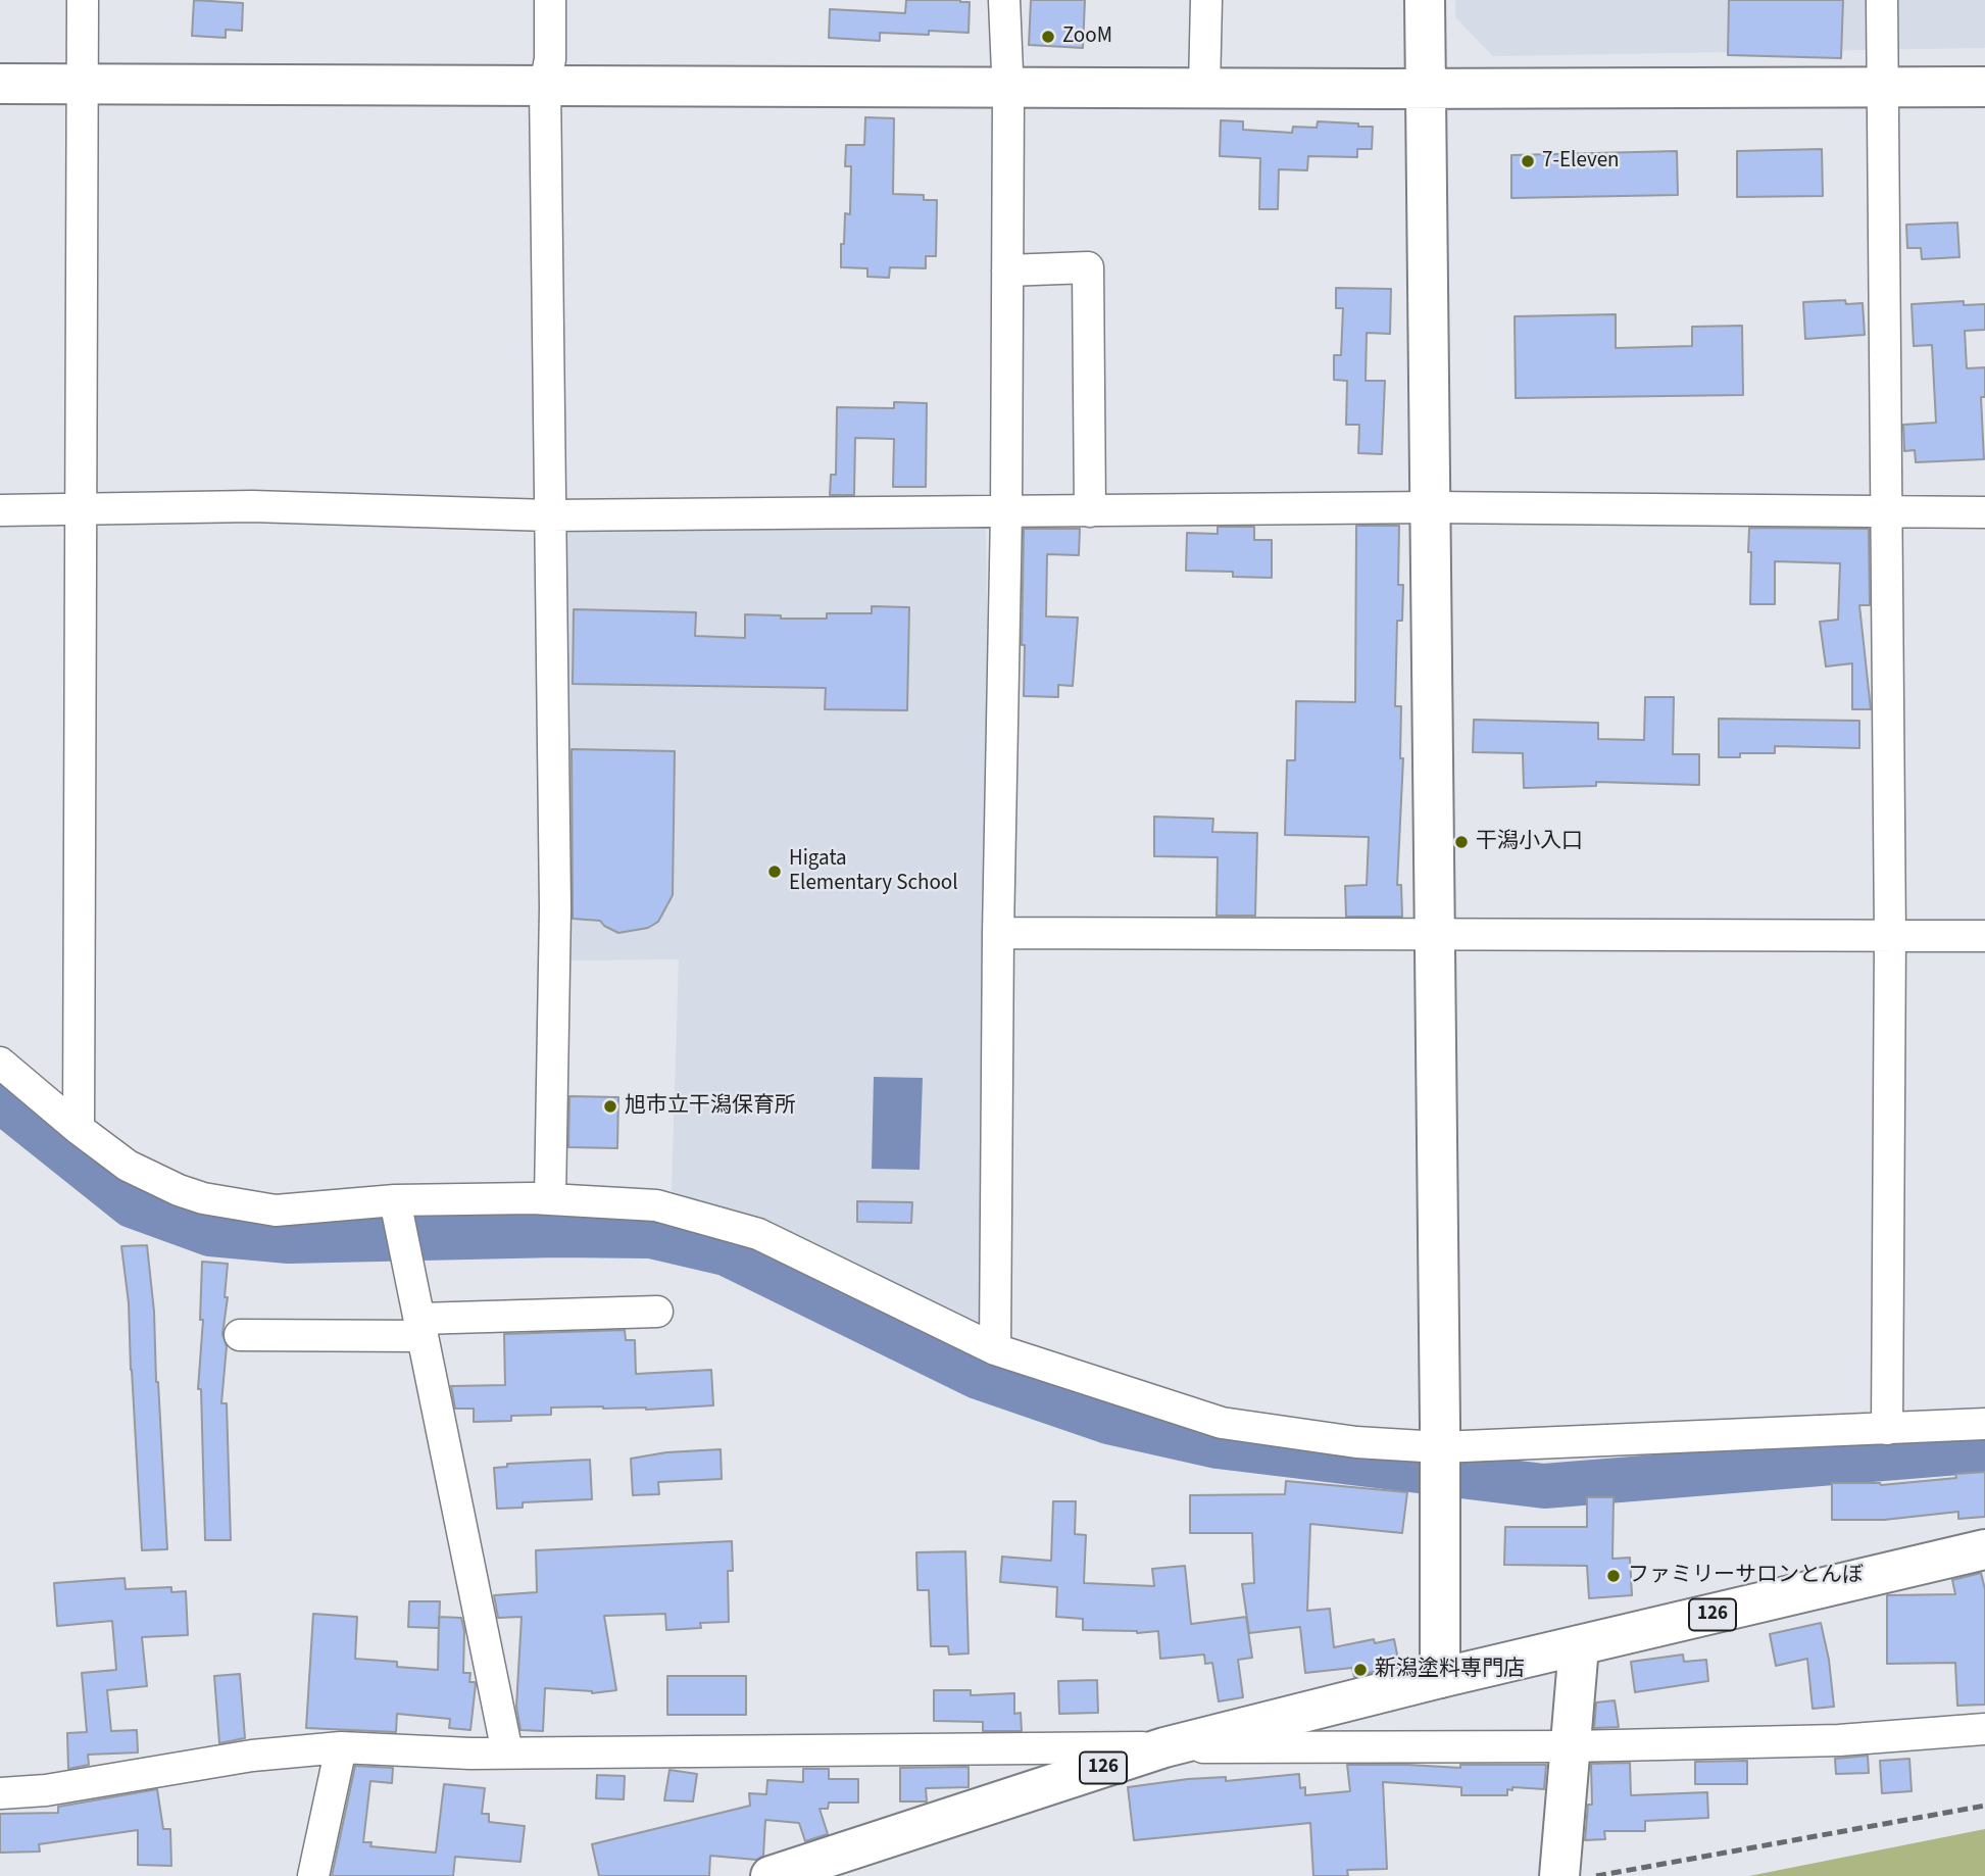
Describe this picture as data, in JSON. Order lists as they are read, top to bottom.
{
  "streets": {
    "main road": ["126"]
  },
  "places": [
    "ZooM",
    "7-Eleven",
    "干潟小入口",
    "Higata Elementary School",
    "旭市立干潟保育所",
    "ファミリーサロンとんぼ",
    "新潟塗料専門店"
  ]
}
